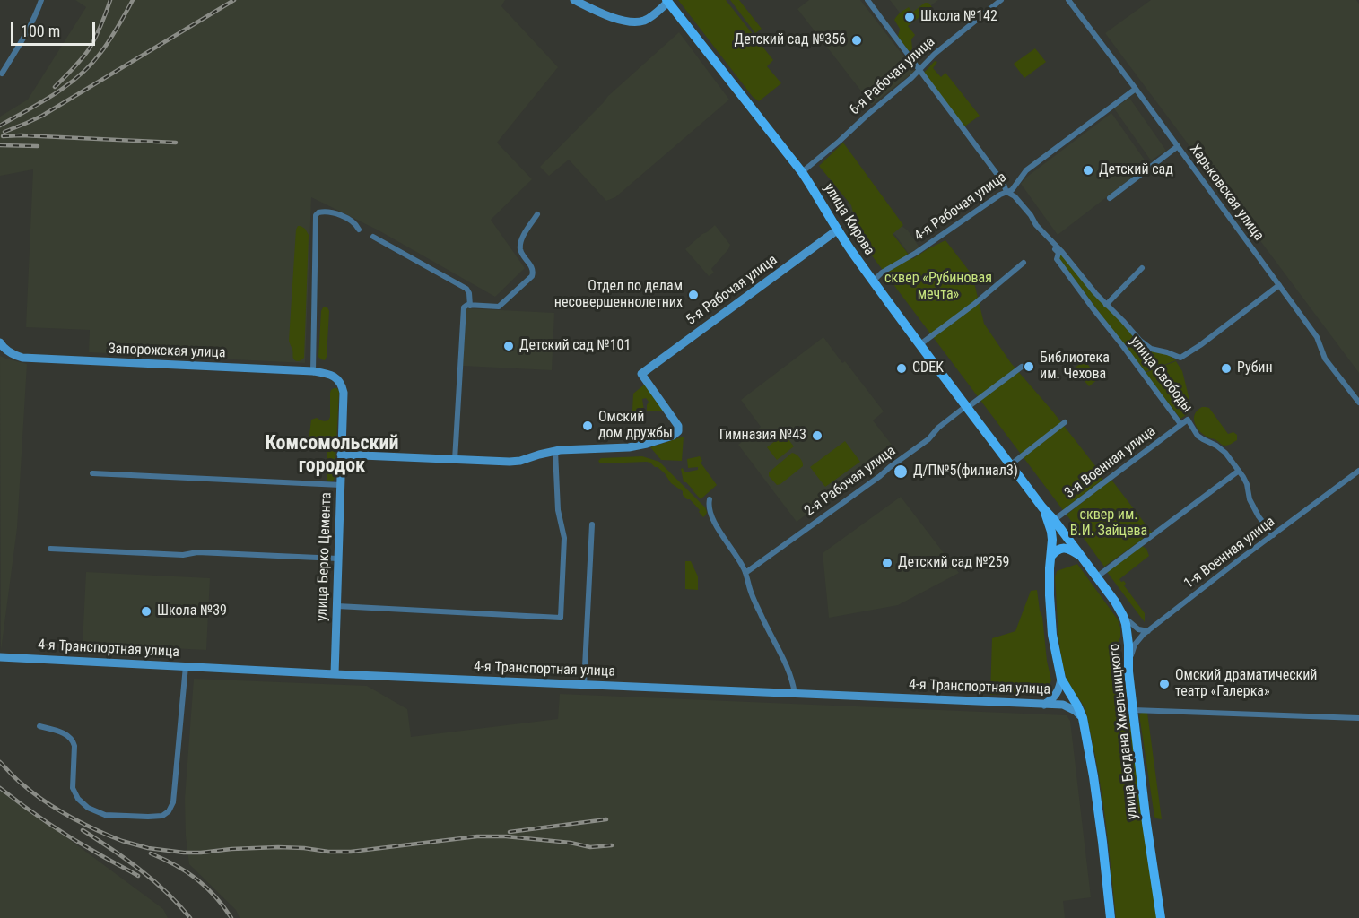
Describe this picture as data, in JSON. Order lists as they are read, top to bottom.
{
  "streets": {
    "main road": [
      "улица Кирова",
      "5-я Рабочая улица",
      "Запорожская улица",
      "улица Берко Цемента",
      "4-я Транспортная улица",
      "улица Богдана Хмельницкого"
    ],
    "street": [
      "6-я Рабочая улица",
      "Харьковская улица",
      "4-я Рабочая улица",
      "улица Свободы",
      "3-я Военная улица",
      "2-я Рабочая улица",
      "1-я Военная улица"
    ]
  },
  "crossings": [
    ["6-я Рабочая улица", "улица Кирова"],
    ["6-я Рабочая улица", "улица Свободы"],
    ["Харьковская улица", "4-я Рабочая улица"],
    ["Харьковская улица", "улица Свободы"],
    ["4-я Рабочая улица", "улица Кирова"],
    ["4-я Рабочая улица", "улица Свободы"],
    ["улица Кирова", "5-я Рабочая улица"],
    ["улица Кирова", "3-я Военная улица"],
    ["улица Кирова", "2-я Рабочая улица"],
    ["улица Кирова", "улица Богдана Хмельницкого"],
    ["Запорожская улица", "улица Берко Цемента"],
    ["улица Свободы", "3-я Военная улица"],
    ["улица Свободы", "1-я Военная улица"],
    ["1-я Военная улица", "улица Богдана Хмельницкого"],
    ["улица Берко Цемента", "4-я Транспортная улица"]
  ],
  "districts": ["Комсомольский городок"],
  "parks": ["сквер «Рубиновая мечта»", "сквер им. В.И. Зайцева"],
  "places": [
    "Школа №142",
    "Детский сад №356",
    "Детский сад",
    "Отдел по делам несовершеннолетних",
    "Детский сад №101",
    "Библиотека им. Чехова",
    "CDEK",
    "Рубин",
    "Омский дом дружбы",
    "Гимназия №43",
    "Д/П№5(филиал3)",
    "Детский сад №259",
    "Школа №39",
    "Омский драматический театр «Галерка»"
  ],
  "scale_bar": "100 m"
}
